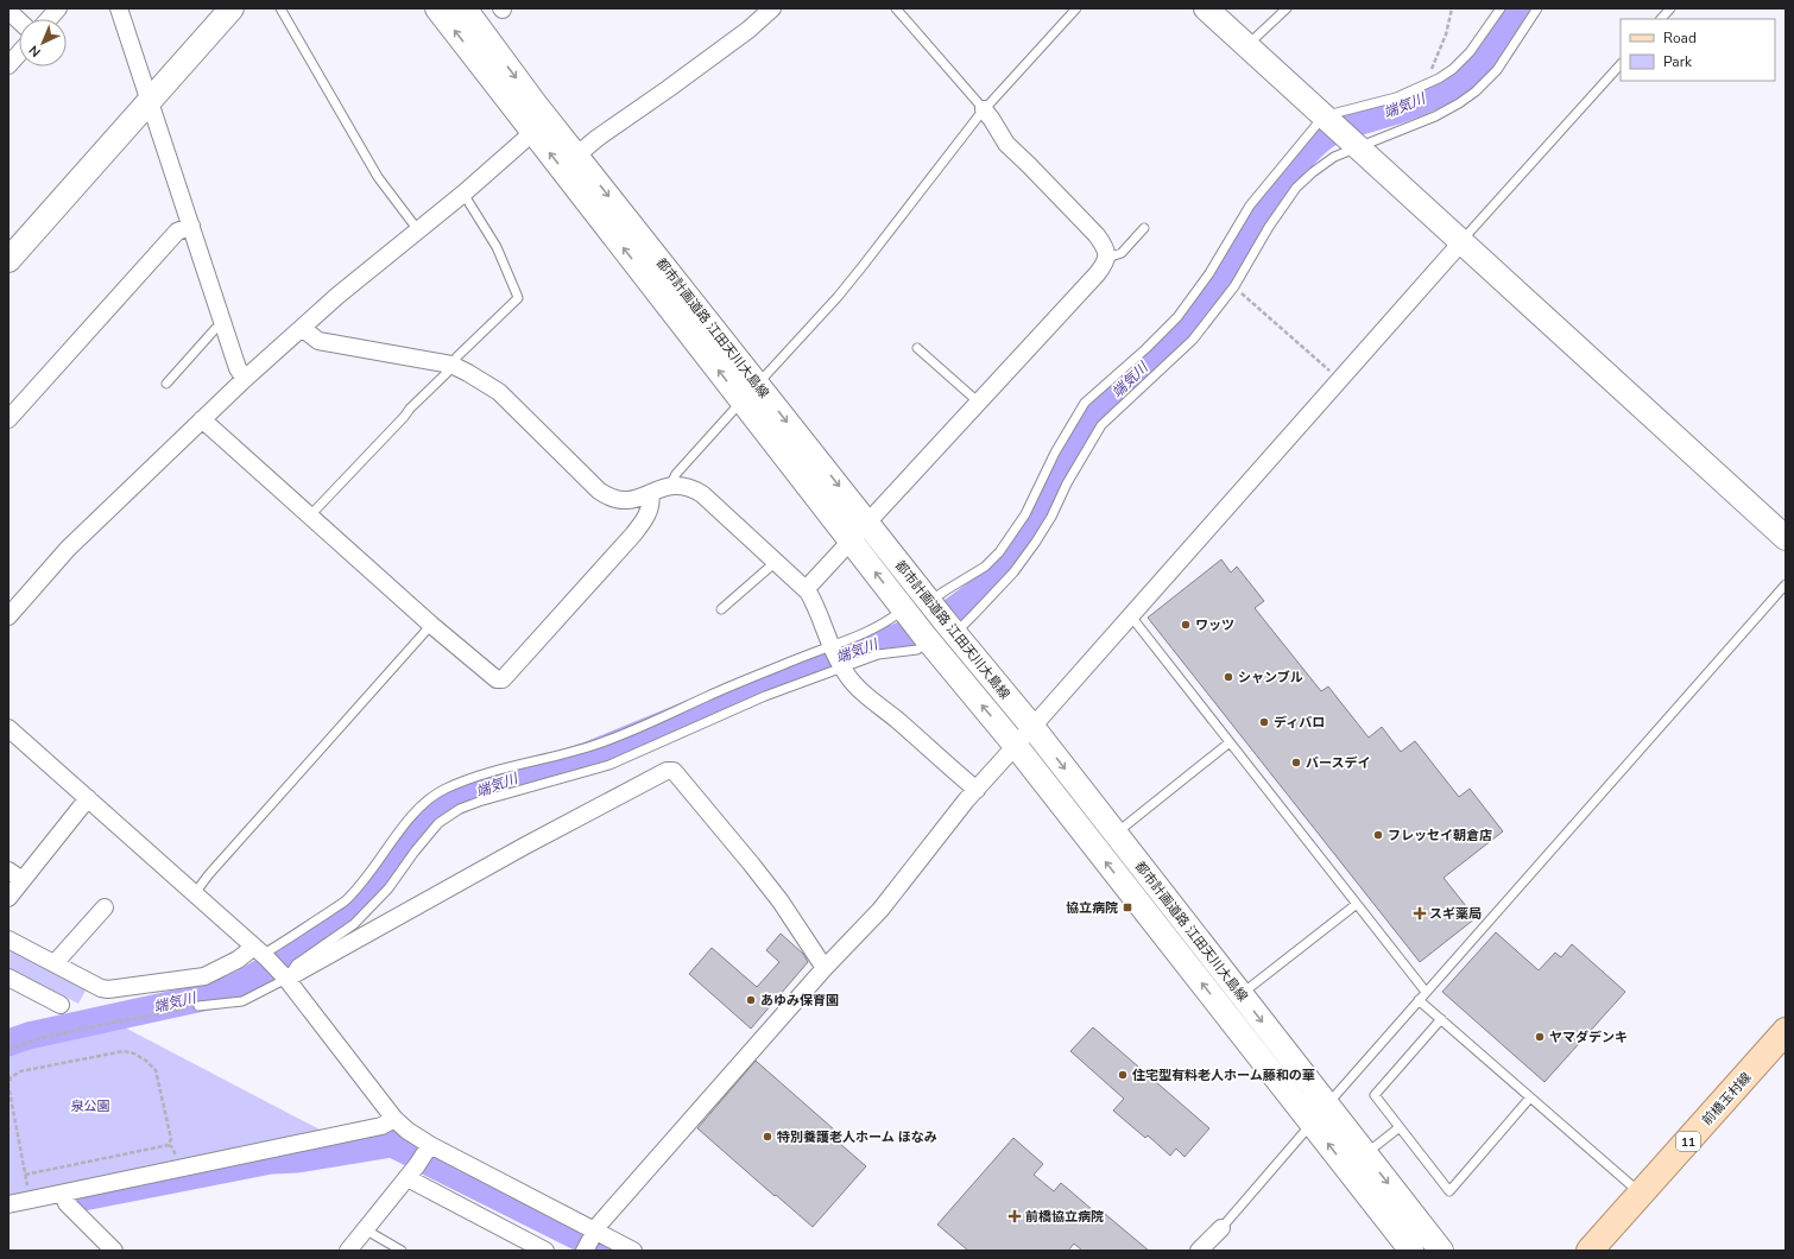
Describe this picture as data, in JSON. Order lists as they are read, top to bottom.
{
  "streets": {
    "main road": ["前橋玉村線", "11"],
    "street": ["都市計画道路 江田天川大島線"]
  },
  "water": ["端気川"],
  "parks": ["泉公園"],
  "places": {
    "other": [
      "ワッツ",
      "シャンブル",
      "ディバロ",
      "バースデイ",
      "フレッセイ朝倉店",
      "あゆみ保育園",
      "ヤマダデンキ",
      "住宅型有料老人ホーム藤和の華",
      "特別養護老人ホーム ほなみ"
    ],
    "transit": ["協立病院"],
    "health": ["スギ薬局", "前橋協立病院"]
  },
  "legend": ["Road", "Park"],
  "north": "bottom left"
}
